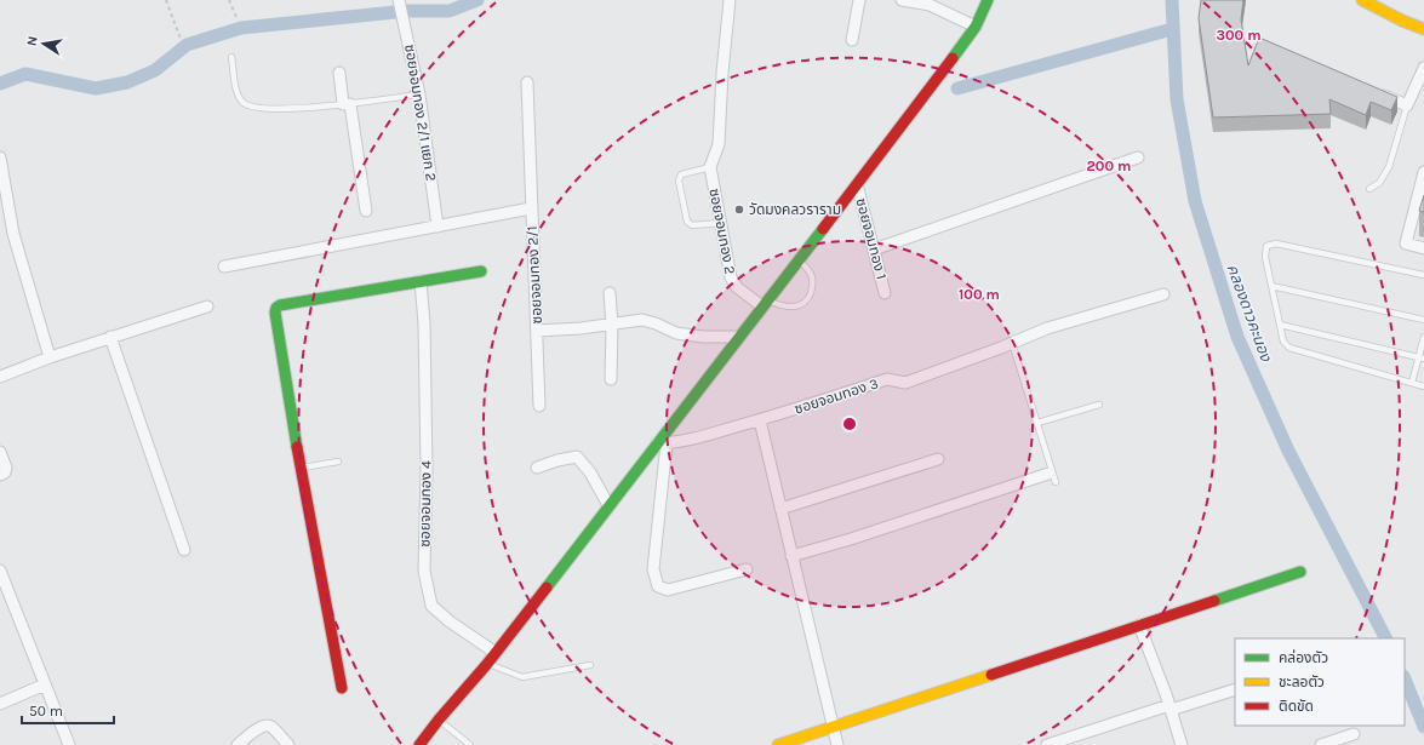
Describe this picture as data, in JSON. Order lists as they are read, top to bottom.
{
  "streets": {
    "street": [
      "ซอยจอมทอง 2/1 แยก 2",
      "ซอยจอมทอง 2",
      "ซอยจอมทอง 1",
      "ซอยจอมทอง 2/1",
      "ซอยจอมทอง 3",
      "ซอยจอมทอง 4"
    ]
  },
  "crossings": [
    ["ซอยจอมทอง 2/1 แยก 2", "ซอยจอมทอง 2/1"]
  ],
  "water": ["คลองดาวคะนอง"],
  "places": ["วัดมงคลวราราม"],
  "legend": ["คล่องตัว", "ชะลอตัว", "ติดขัด"],
  "scale_bar": "50 m",
  "north": "left",
  "rings": ["300 m", "200 m", "100 m"]
}
